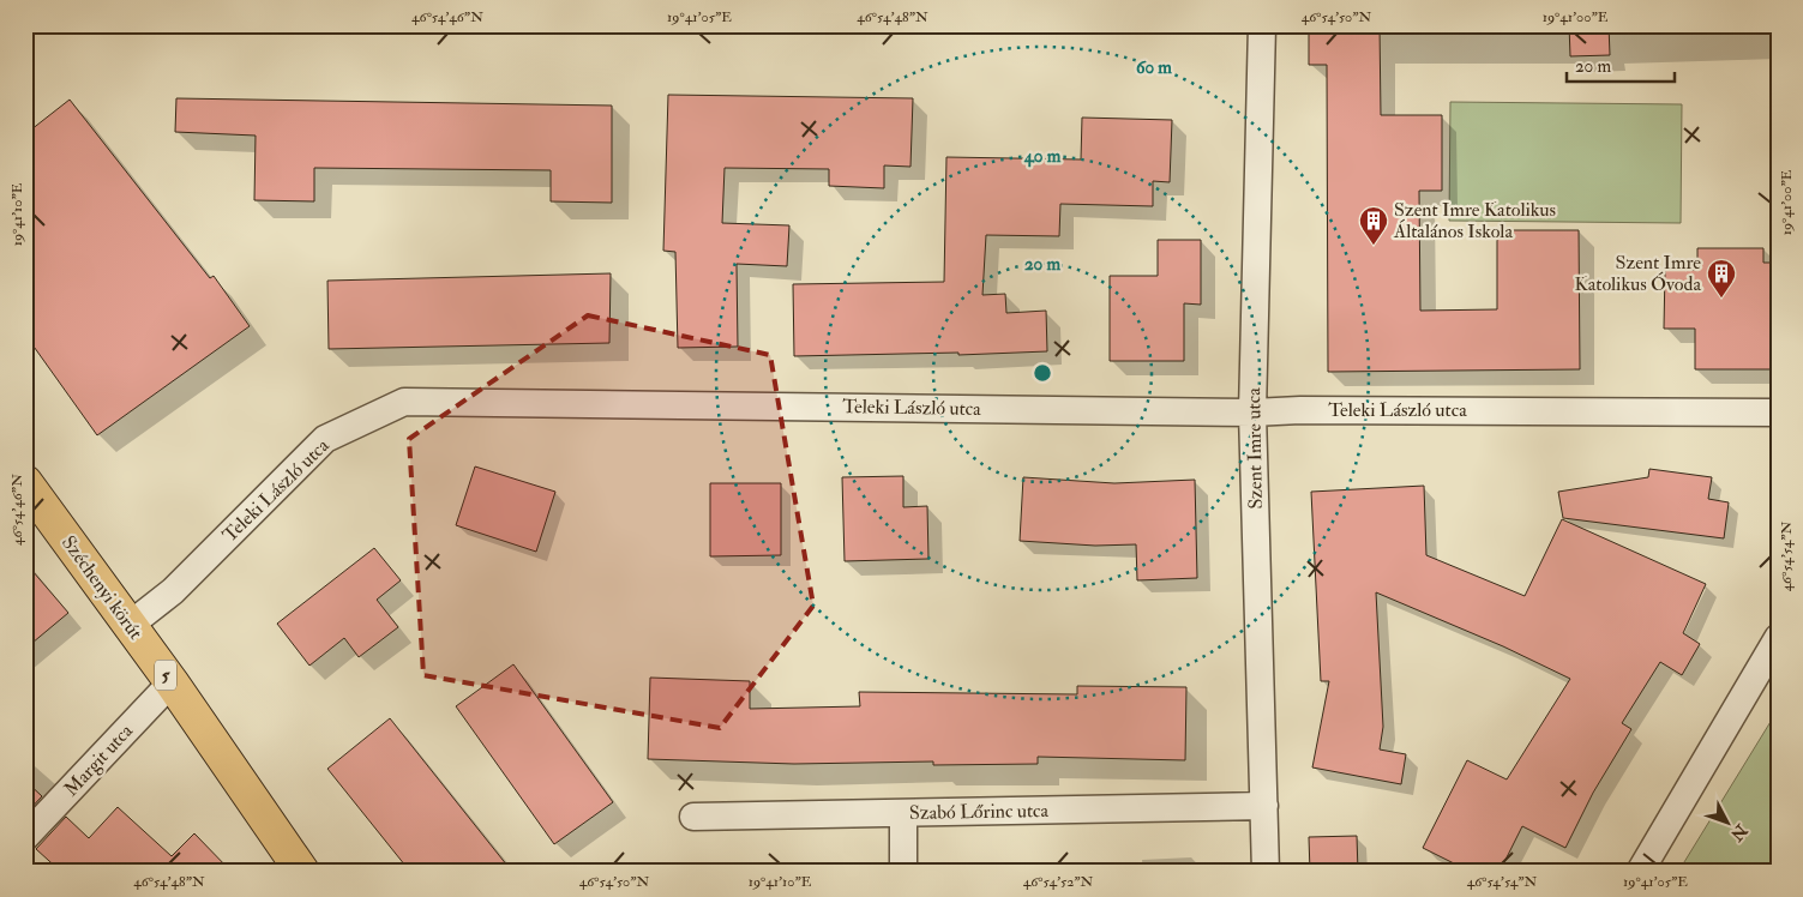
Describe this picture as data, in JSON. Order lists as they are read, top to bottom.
{
  "streets": {
    "main road": ["Széchenyi körút", "5"],
    "street": [
      "Teleki László utca",
      "Szent Imre utca",
      "Margit utca",
      "Szabó Lőrinc utca"
    ]
  },
  "crossings": [
    ["Teleki László utca", "Szent Imre utca"],
    ["Teleki László utca", "Széchenyi körút"],
    ["Szent Imre utca", "Szabó Lőrinc utca"],
    ["Széchenyi körút", "Margit utca"]
  ],
  "places": {
    "building": ["Szent Imre Katolikus Általános Iskola", "Szent Imre Katolikus Óvoda"]
  },
  "scale_bar": "20 m",
  "north": "bottom right",
  "coordinates": [
    "46°54'46\"N",
    "19°41'05\"E",
    "46°54'48\"N",
    "46°54'50\"N",
    "19°41'00\"E",
    "19°41'10\"E",
    "46°54'54\"N",
    "46°54'52\"N"
  ],
  "rings": ["60 m", "40 m", "20 m"]
}
